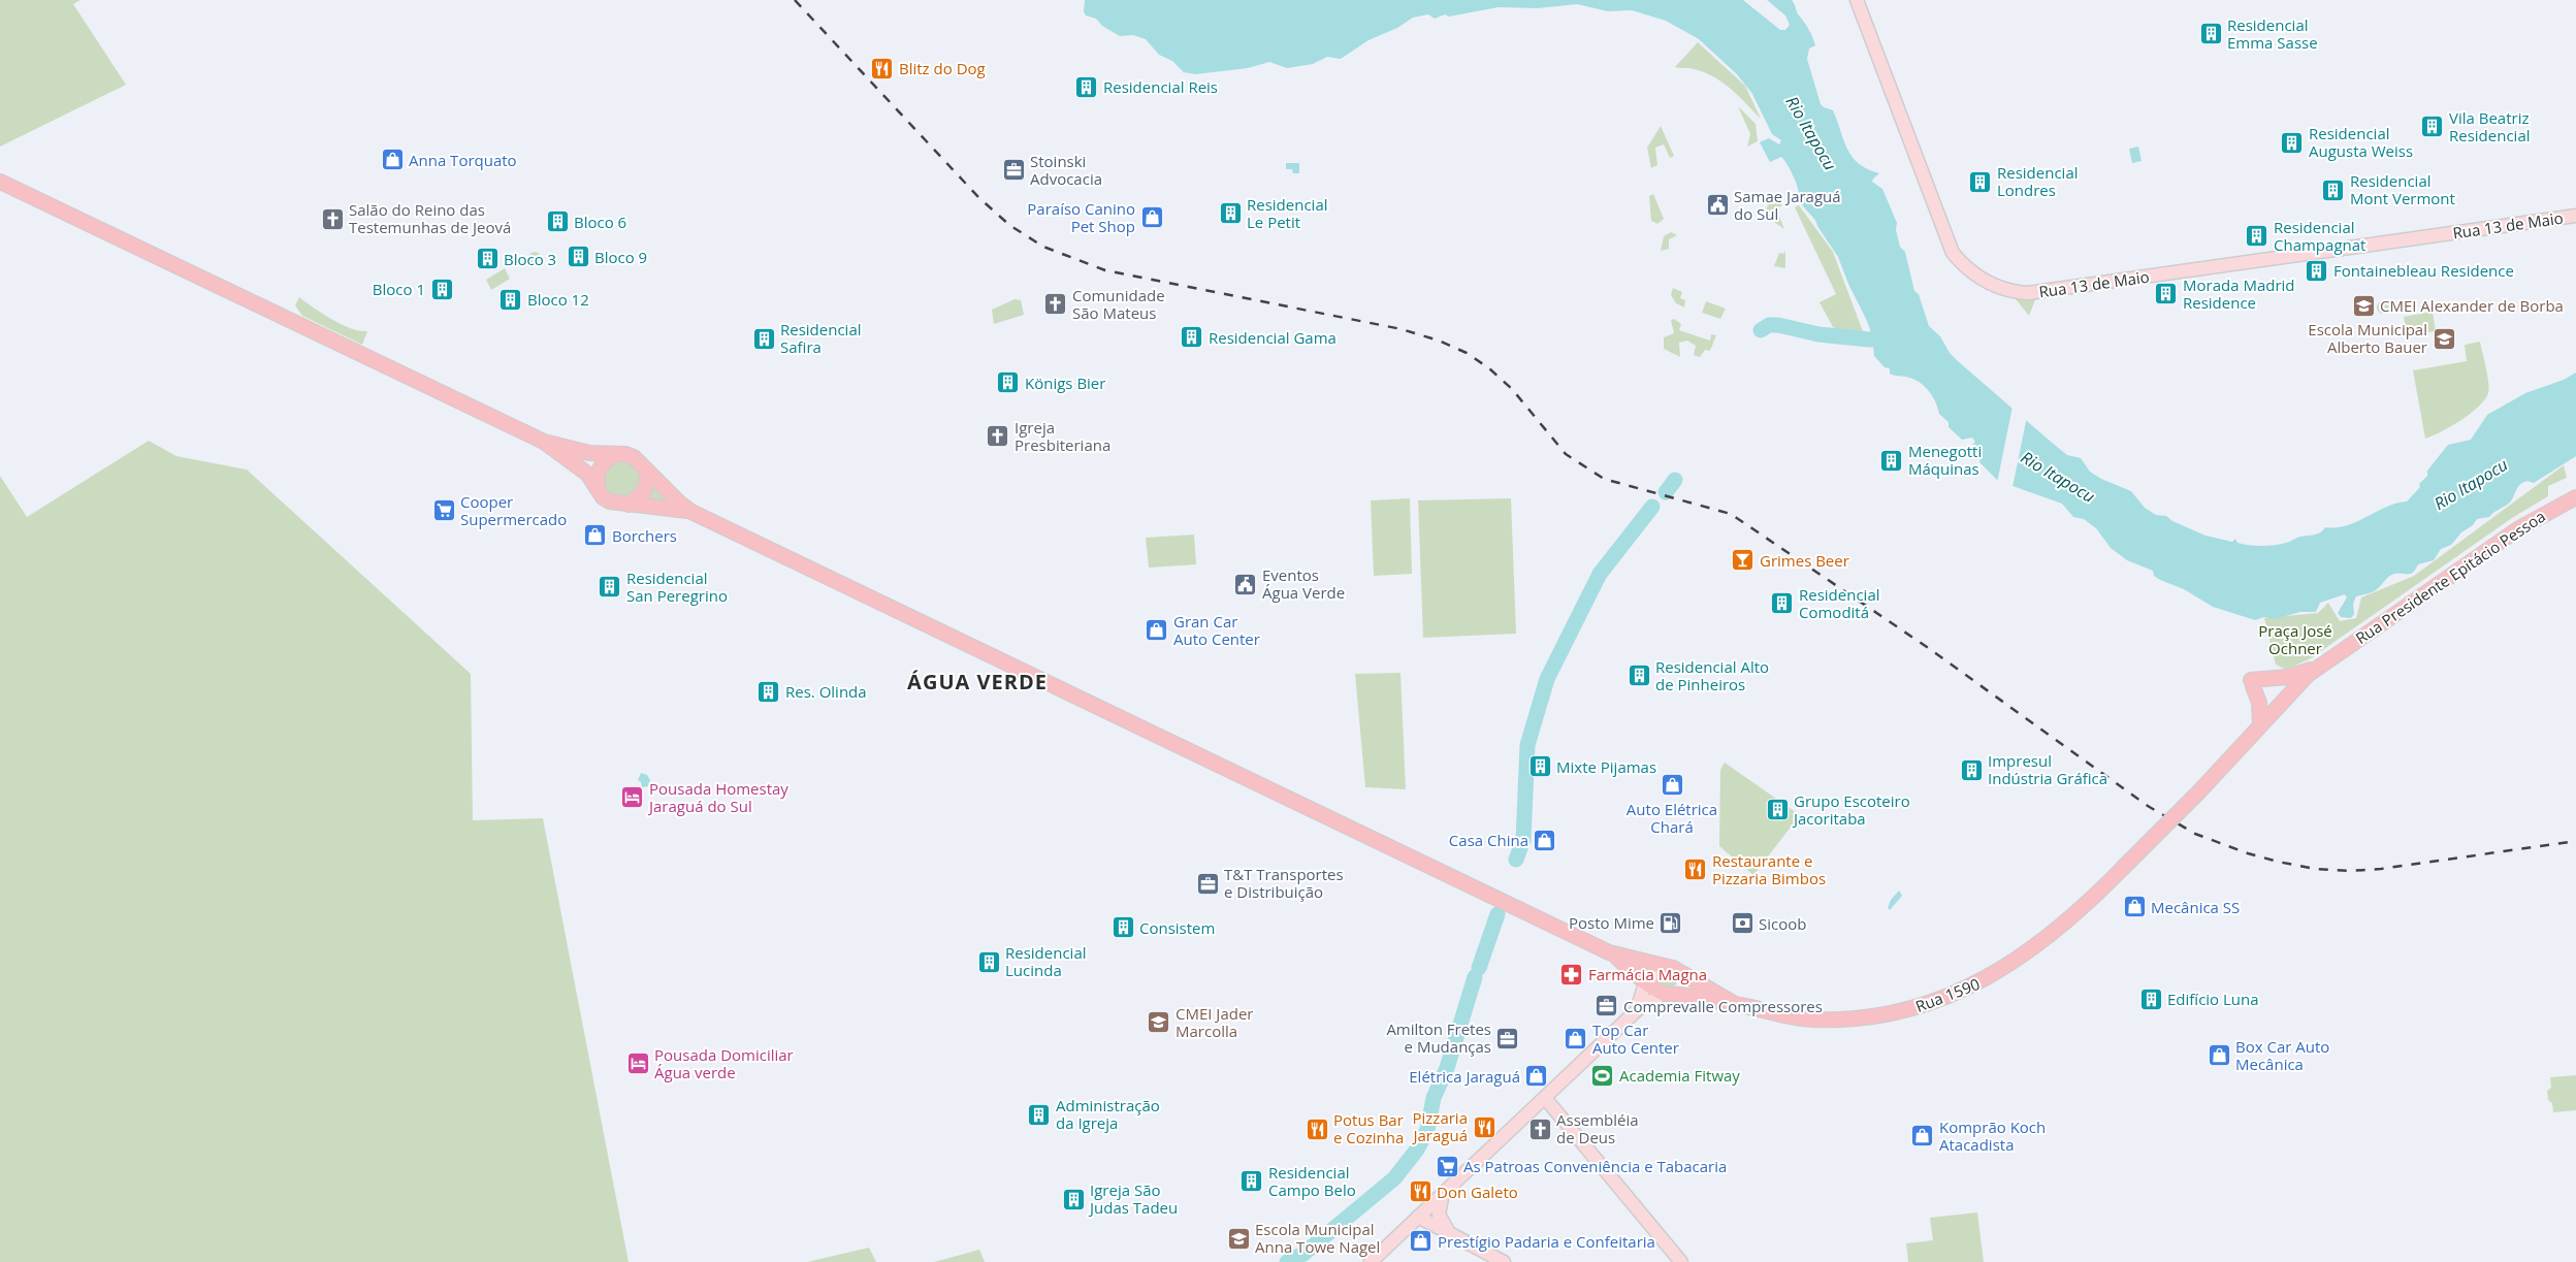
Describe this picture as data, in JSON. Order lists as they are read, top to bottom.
{
  "streets": {
    "highway": ["Rua Presidente Epitácio Pessoa", "Rua 1590"],
    "main road": ["Rua 13 de Maio"]
  },
  "crossings": [
    ["Rua Presidente Epitácio Pessoa", "Rua 1590"]
  ],
  "districts": ["ÁGUA VERDE"],
  "water": ["Rio Itapocu"],
  "parks": ["Praça José Ochner"],
  "places": {
    "building": [
      "Residencial Emma Sasse",
      "Residencial Reis",
      "Vila Beatriz Residencial",
      "Residencial Augusta Weiss",
      "Residencial Londres",
      "Residencial Mont Vermont",
      "Residencial Le Petit",
      "Bloco 6",
      "Residencial Champagnat",
      "Bloco 9",
      "Bloco 3",
      "Fontainebleau Residence",
      "Bloco 1",
      "Morada Madrid Residence",
      "Bloco 12",
      "Residencial Gama",
      "Residencial Safira",
      "Königs Bier",
      "Menegotti Máquinas",
      "Residencial San Peregrino",
      "Residencial Comoditá",
      "Residencial Alto de Pinheiros",
      "Res. Olinda",
      "Mixte Pijamas",
      "Impresul Indústria Gráfica",
      "Grupo Escoteiro Jacoritaba",
      "Consistem",
      "Residencial Lucinda",
      "Edifício Luna",
      "Administração da Igreja",
      "Residencial Campo Belo",
      "Igreja São Judas Tadeu"
    ],
    "restaurant": [
      "Blitz do Dog",
      "Restaurante e Pizzaria Bimbos",
      "Pizzaria Jaraguá",
      "Potus Bar e Cozinha",
      "Don Galeto"
    ],
    "shop": [
      "Anna Torquato",
      "Paraíso Canino Pet Shop",
      "Borchers",
      "Gran Car Auto Center",
      "Auto Elétrica Chará",
      "Casa China",
      "Mecânica SS",
      "Top Car Auto Center",
      "Box Car Auto Mecânica",
      "Elétrica Jaraguá",
      "Komprão Koch Atacadista",
      "Prestígio Padaria e Confeitaria"
    ],
    "office": [
      "Stoinski Advocacia",
      "T&T Transportes e Distribuição",
      "Comprevalle Compressores",
      "Amilton Fretes e Mudanças"
    ],
    "public building": ["Samae Jaraguá do Sul", "Eventos Água Verde"],
    "church": [
      "Salão do Reino das Testemunhas de Jeová",
      "Comunidade São Mateus",
      "Igreja Presbiteriana",
      "Assembléia de Deus"
    ],
    "school or university": [
      "CMEI Alexander de Borba",
      "Escola Municipal Alberto Bauer",
      "CMEI Jader Marcolla",
      "Escola Municipal Anna Towe Nagel"
    ],
    "supermarket": ["Cooper Supermercado", "As Patroas Conveniência e Tabacaria"],
    "bar": ["Grimes Beer"],
    "hotel": ["Pousada Homestay Jaraguá do Sul", "Pousada Domiciliar Água verde"],
    "fuel station": ["Posto Mime"],
    "bank": ["Sicoob"],
    "pharmacy": ["Farmácia Magna"],
    "sports": ["Academia Fitway"]
  }
}
